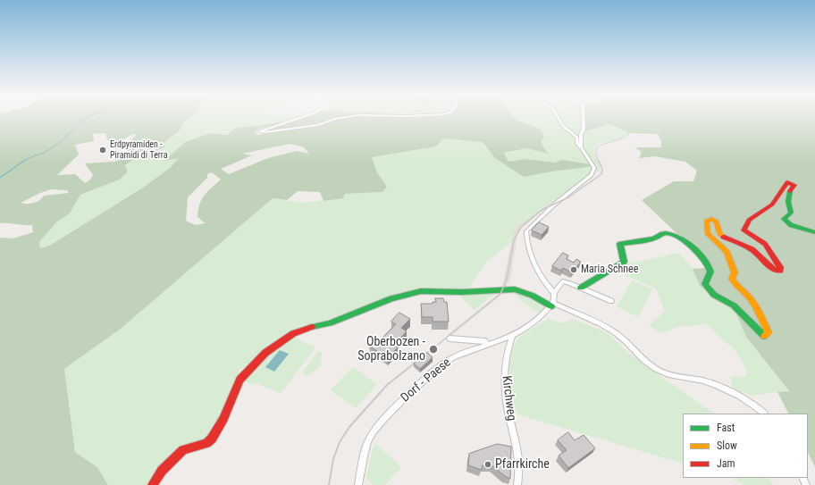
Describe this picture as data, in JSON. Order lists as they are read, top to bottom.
{
  "streets": {
    "street": ["Dorf - Paese", "Kirchweg"]
  },
  "crossings": [
    ["Dorf - Paese", "Kirchweg"]
  ],
  "places": [
    "Erdpyramiden - Piramidi di Terra",
    "Maria Schnee",
    "Oberbozen - Soprabolzano",
    "Pfarrkirche"
  ],
  "legend": ["Fast", "Slow", "Jam"]
}
